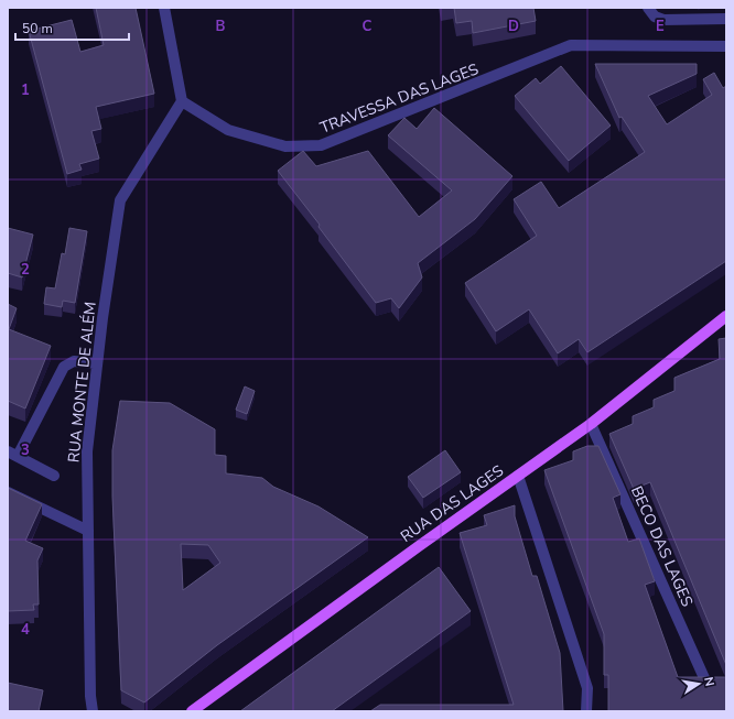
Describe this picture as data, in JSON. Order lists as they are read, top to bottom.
{
  "streets": {
    "main road": ["RUA DAS LAGES"],
    "street": ["TRAVESSA DAS LAGES", "RUA MONTE DE ALÉM", "BECO DAS LAGES"]
  },
  "crossings": [
    ["TRAVESSA DAS LAGES", "RUA MONTE DE ALÉM"],
    ["RUA DAS LAGES", "BECO DAS LAGES"]
  ],
  "scale_bar": "50 m",
  "north": "right",
  "grid": {
    "columns": [
      "B",
      "C",
      "D",
      "E"
    ],
    "rows": [
      "1",
      "2",
      "3",
      "4"
    ]
  }
}
